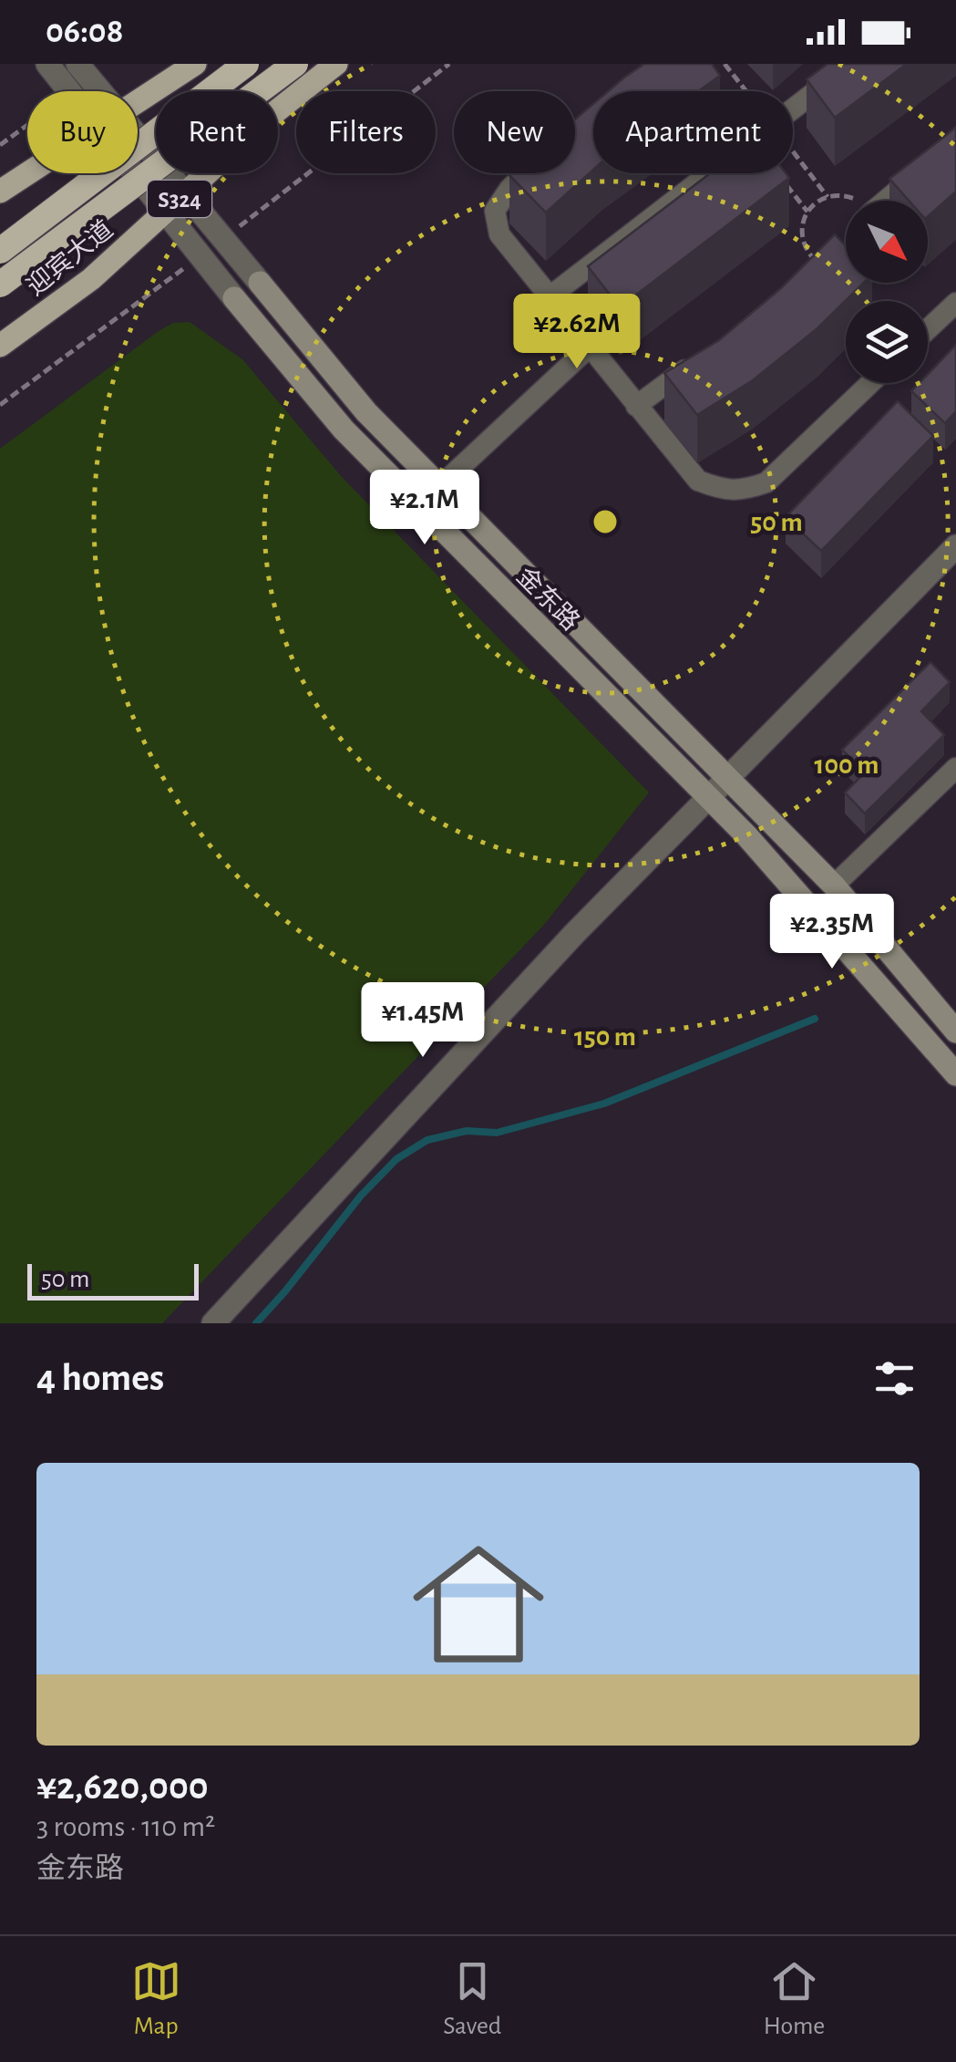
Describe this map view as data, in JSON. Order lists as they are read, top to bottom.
{
  "streets": {
    "main road": ["S324", "迎宾大道", "金东路"]
  },
  "crossings": [
    ["迎宾大道", "金东路"]
  ],
  "scale_bar": "50 m",
  "north": "bottom right",
  "page": {
    "status": "06:08",
    "chip": [
      "Buy",
      "Rent",
      "Filters",
      "New",
      "Apartment"
    ],
    "price": [
      "¥2.62M",
      "¥2.1M",
      "¥2.35M",
      "¥1.45M"
    ],
    "scale": "50 m",
    "heading": "4 homes",
    "list": [
      {
        "name": "¥2,620,000",
        "note": "3 rooms · 110 m² · 金东路"
      }
    ],
    "tabs": ["Map", "Saved", "Home"]
  },
  "rings": ["50 m", "100 m", "150 m"]
}
